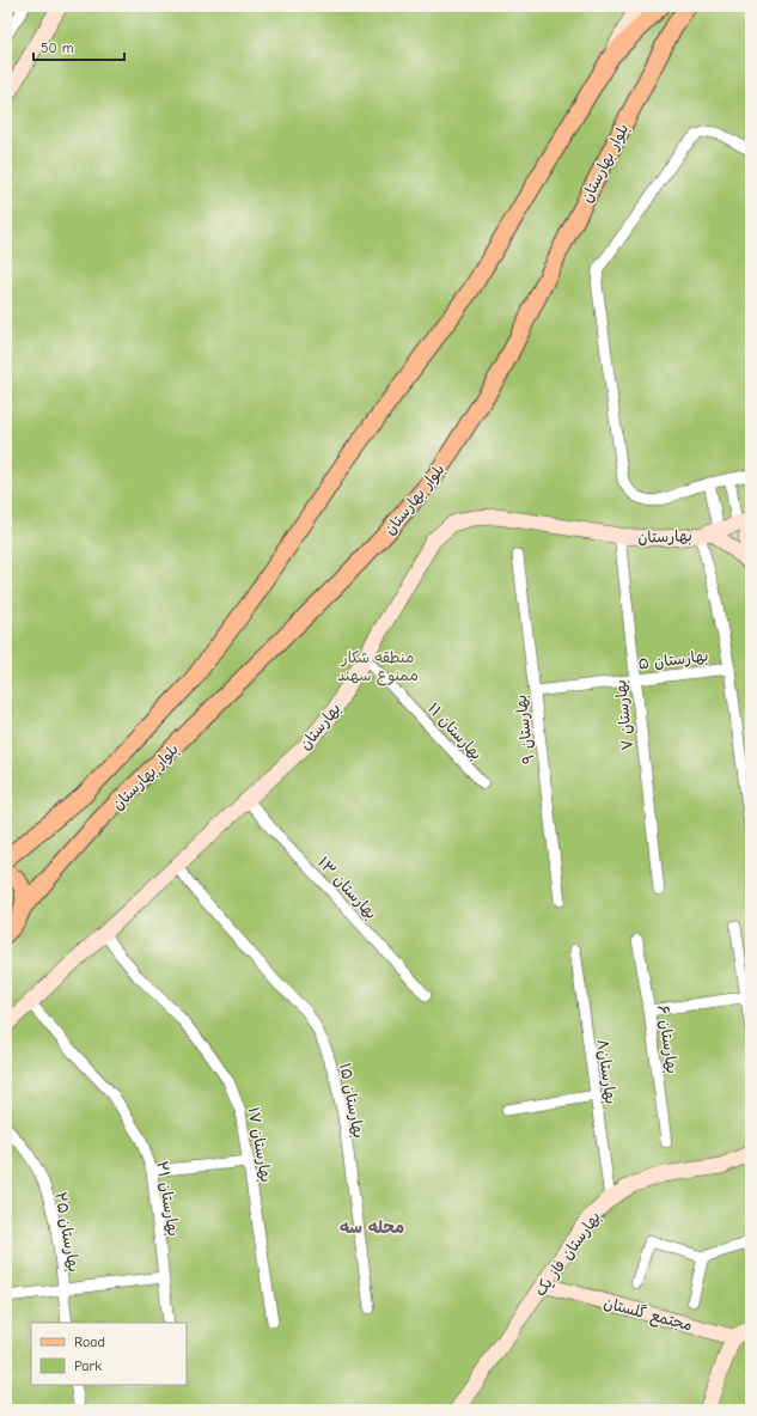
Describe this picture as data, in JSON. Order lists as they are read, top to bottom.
{
  "streets": {
    "main road": ["بلوار بهارستان"],
    "street": [
      "بهارستان",
      "بهارستان ۵",
      "بهارستان ۷",
      "بهارستان ۹",
      "بهارستان ۱۱",
      "بهارستان ۱۳",
      "بهارستان ۶",
      "بهارستان۸",
      "بهارستان ۱۵",
      "بهارستان ۱۷",
      "بهارستان ۲۱",
      "بهارستان ۲۵",
      "بهارستان فاز یک",
      "مجتمع گلستان"
    ]
  },
  "crossings": [
    ["بهارستان", "بهارستان ۷"],
    ["بهارستان", "بهارستان ۱۱"],
    ["بهارستان", "بهارستان ۱۳"],
    ["بهارستان", "بهارستان ۱۵"],
    ["بهارستان", "بهارستان ۱۷"],
    ["بهارستان", "بهارستان ۲۱"],
    ["بهارستان ۵", "بهارستان ۷"],
    ["بهارستان ۵", "بهارستان ۹"],
    ["بهارستان۸", "بهارستان فاز یک"],
    ["بهارستان فاز یک", "مجتمع گلستان"]
  ],
  "districts": ["محله سه"],
  "parks": ["منطقه شکار ممنوع سهند"],
  "legend": ["Road", "Park"],
  "scale_bar": "50 m"
}
